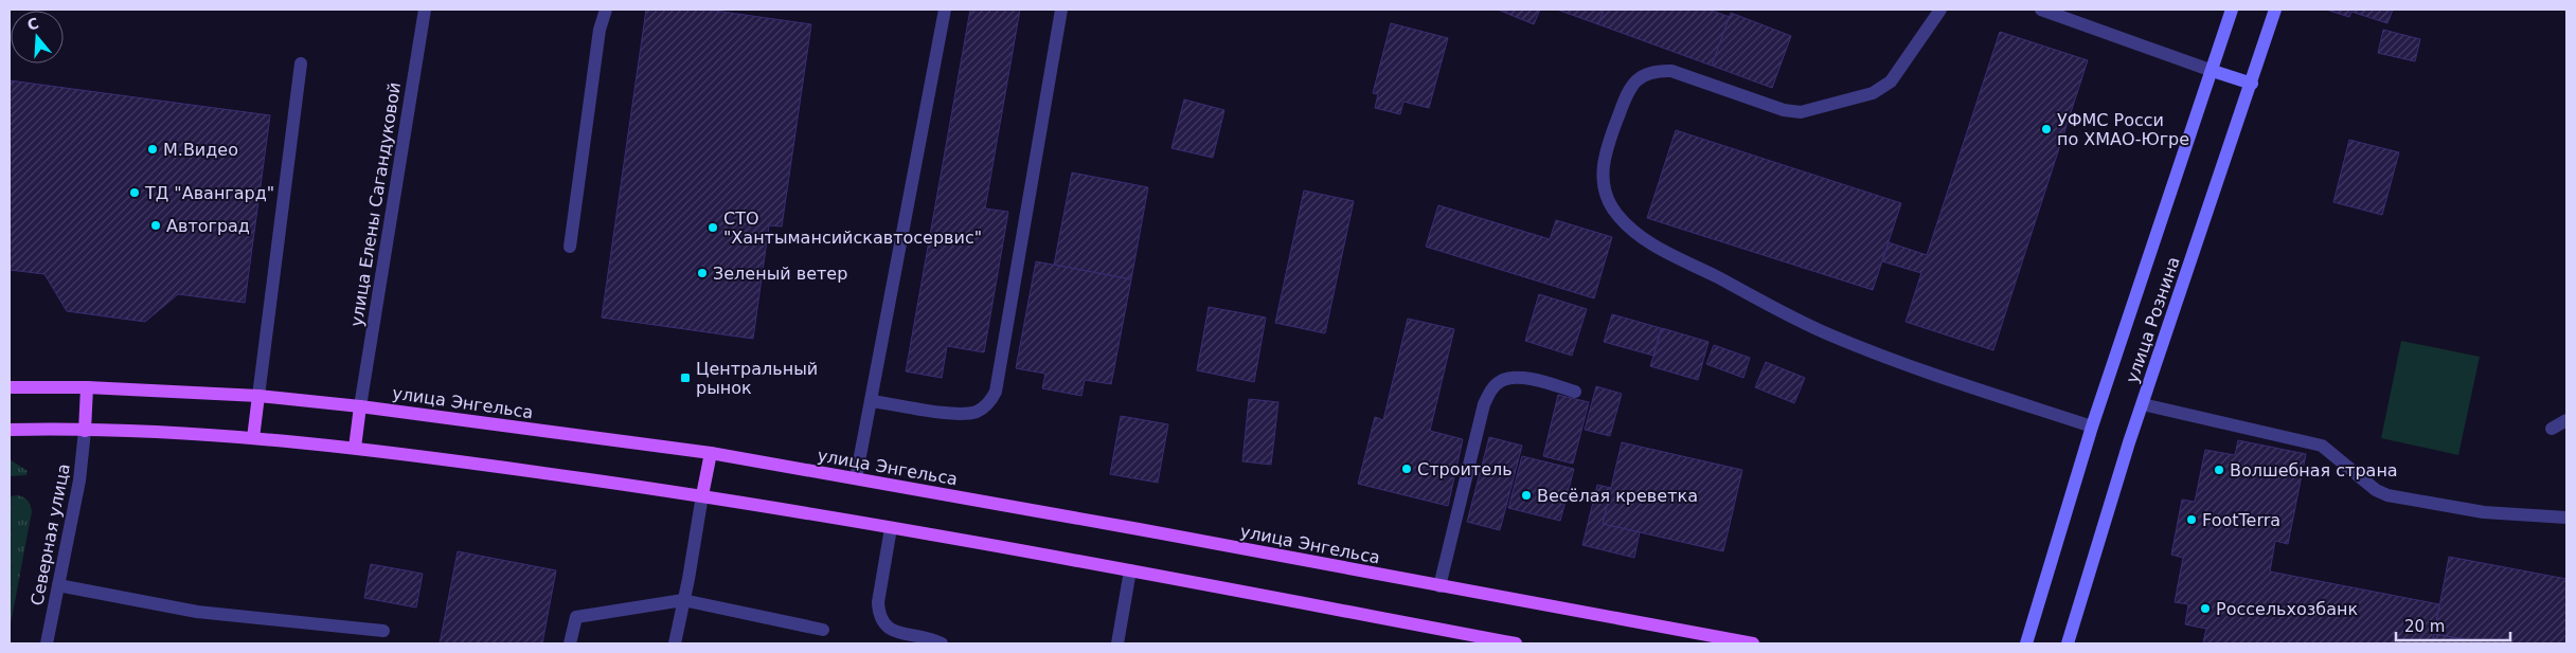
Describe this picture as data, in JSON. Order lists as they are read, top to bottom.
{
  "streets": {
    "main road": ["улица Рознина", "улица Энгельса"],
    "street": ["улица Елены Сагандуковой", "Северная улица"]
  },
  "crossings": [
    ["улица Елены Сагандуковой", "улица Энгельса"]
  ],
  "places": {
    "other": [
      "УФМС Росси по ХМАО-Югре",
      "М.Видео",
      "ТД \"Авангард\"",
      "Автоград",
      "СТО \"Хантымансийскавтосервис\"",
      "Зеленый ветер",
      "Строитель",
      "Волшебная страна",
      "Весёлая креветка",
      "FootTerra",
      "Россельхозбанк"
    ],
    "transit": ["Центральный рынок"]
  },
  "scale_bar": "20 m",
  "north": "top"
}
